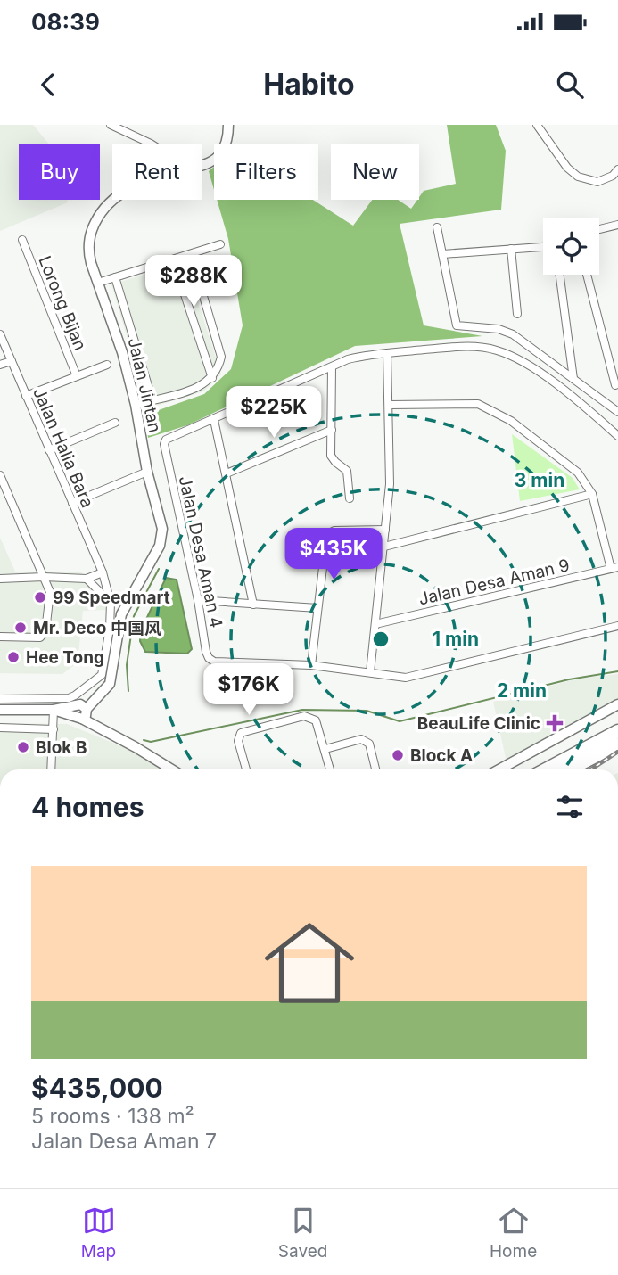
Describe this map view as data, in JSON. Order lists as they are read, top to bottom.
{
  "streets": {
    "street": [
      "Lorong Bijan",
      "Jalan Jintan",
      "Jalan Halia Bara",
      "Jalan Desa Aman 4",
      "Jalan Desa Aman 9"
    ]
  },
  "places": {
    "other": [
      "99 Speedmart",
      "Mr. Deco 中国风",
      "Hee Tong",
      "Blok B",
      "Block A"
    ],
    "health": ["BeauLife Clinic"]
  },
  "page": {
    "status": "08:39",
    "header": "Habito",
    "chip": [
      "Buy",
      "Rent",
      "Filters",
      "New"
    ],
    "price": [
      "$288K",
      "$225K",
      "$435K",
      "$176K"
    ],
    "heading": "4 homes",
    "list": [
      {
        "name": "$435,000",
        "note": "5 rooms · 138 m² · Jalan Desa Aman 7"
      }
    ],
    "tabs": ["Map", "Saved", "Home"]
  },
  "rings": ["3 min", "1 min", "2 min"]
}
